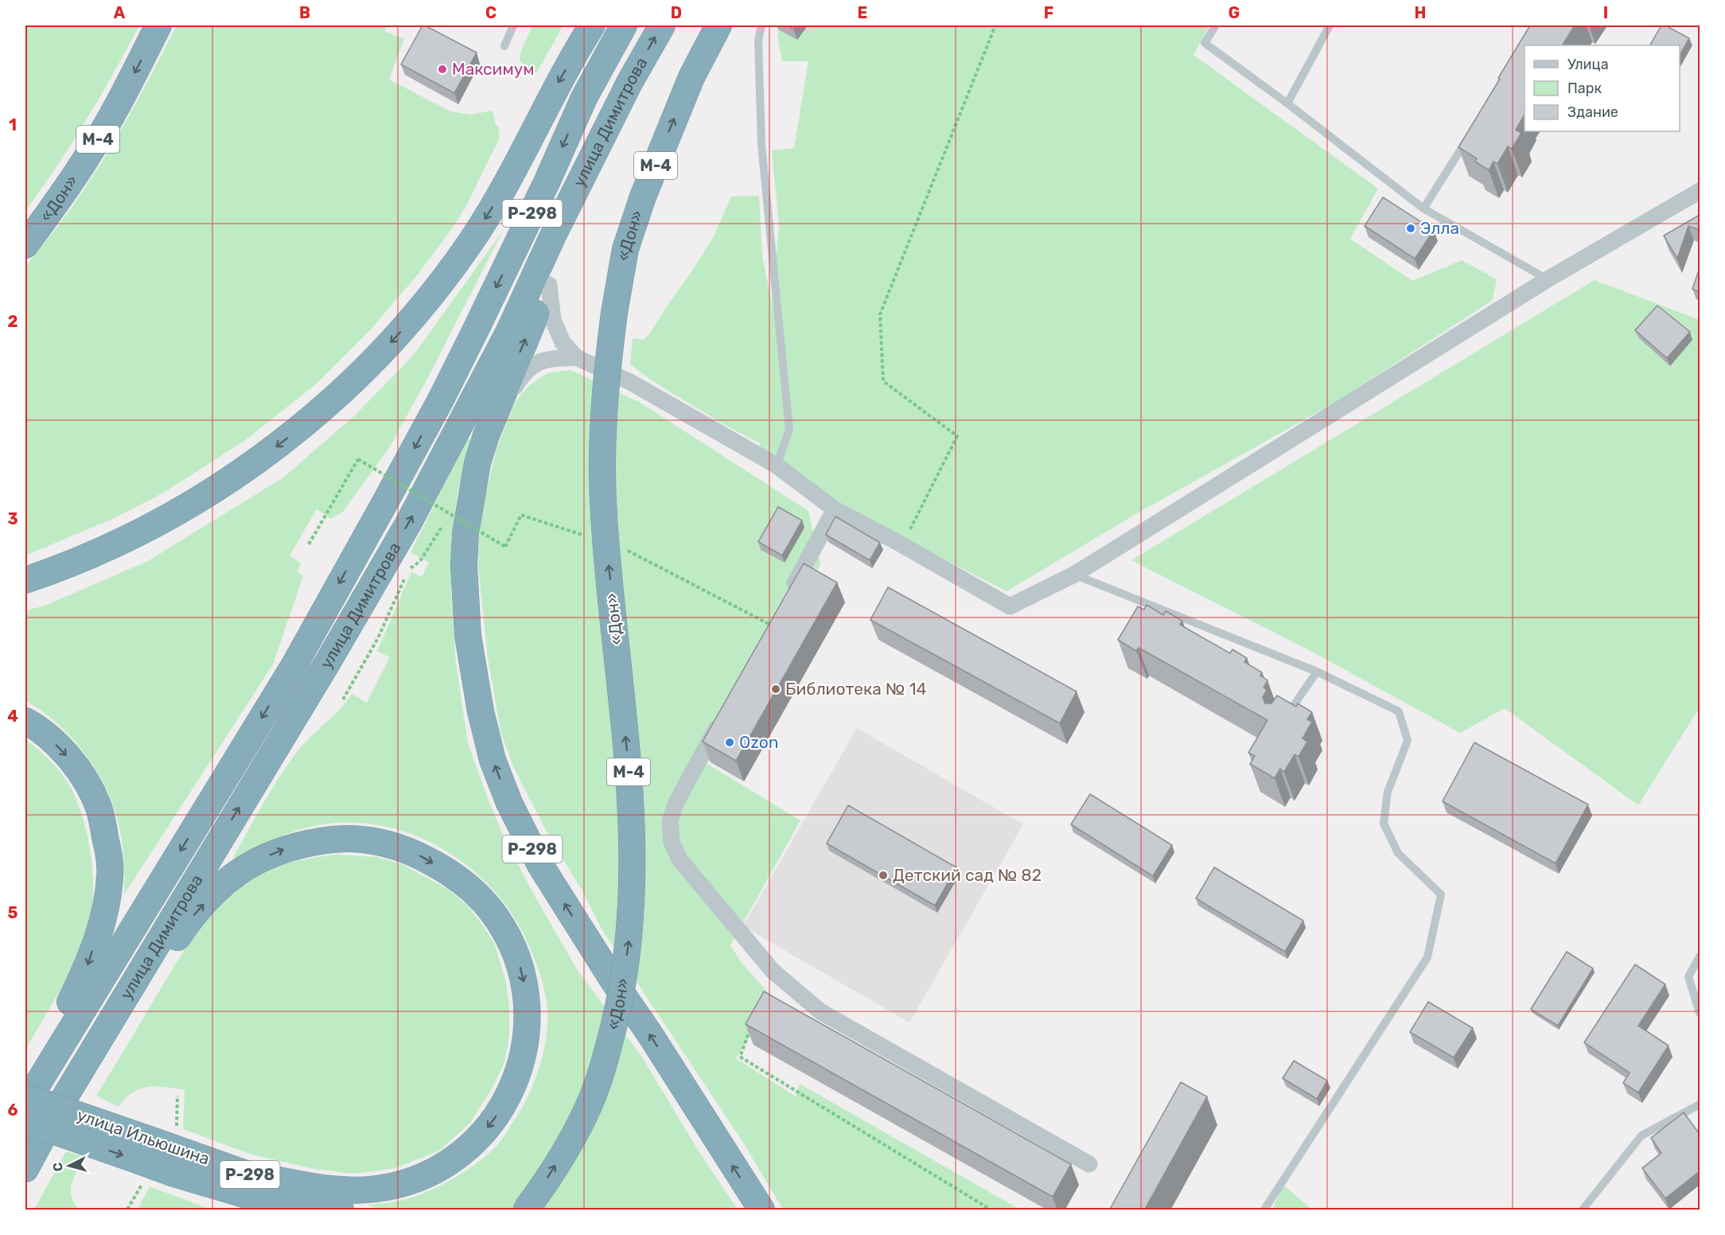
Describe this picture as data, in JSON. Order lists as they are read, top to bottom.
{
  "streets": {
    "highway": [
      "улица Димитрова",
      "М-4",
      "«Дон»",
      "Р-298",
      "улица Ильюшина"
    ]
  },
  "crossings": [
    ["улица Димитрова", "Р-298"],
    ["улица Димитрова", "улица Ильюшина"]
  ],
  "places": [
    "Максимум",
    "Элла",
    "Библиотека № 14",
    "Ozon",
    "Детский сад № 82"
  ],
  "legend": ["Улица", "Парк", "Здание"],
  "north": "left",
  "grid": {
    "columns": [
      "A",
      "B",
      "C",
      "D",
      "E",
      "F",
      "G",
      "H",
      "I"
    ],
    "rows": [
      "1",
      "2",
      "3",
      "4",
      "5",
      "6"
    ]
  }
}
